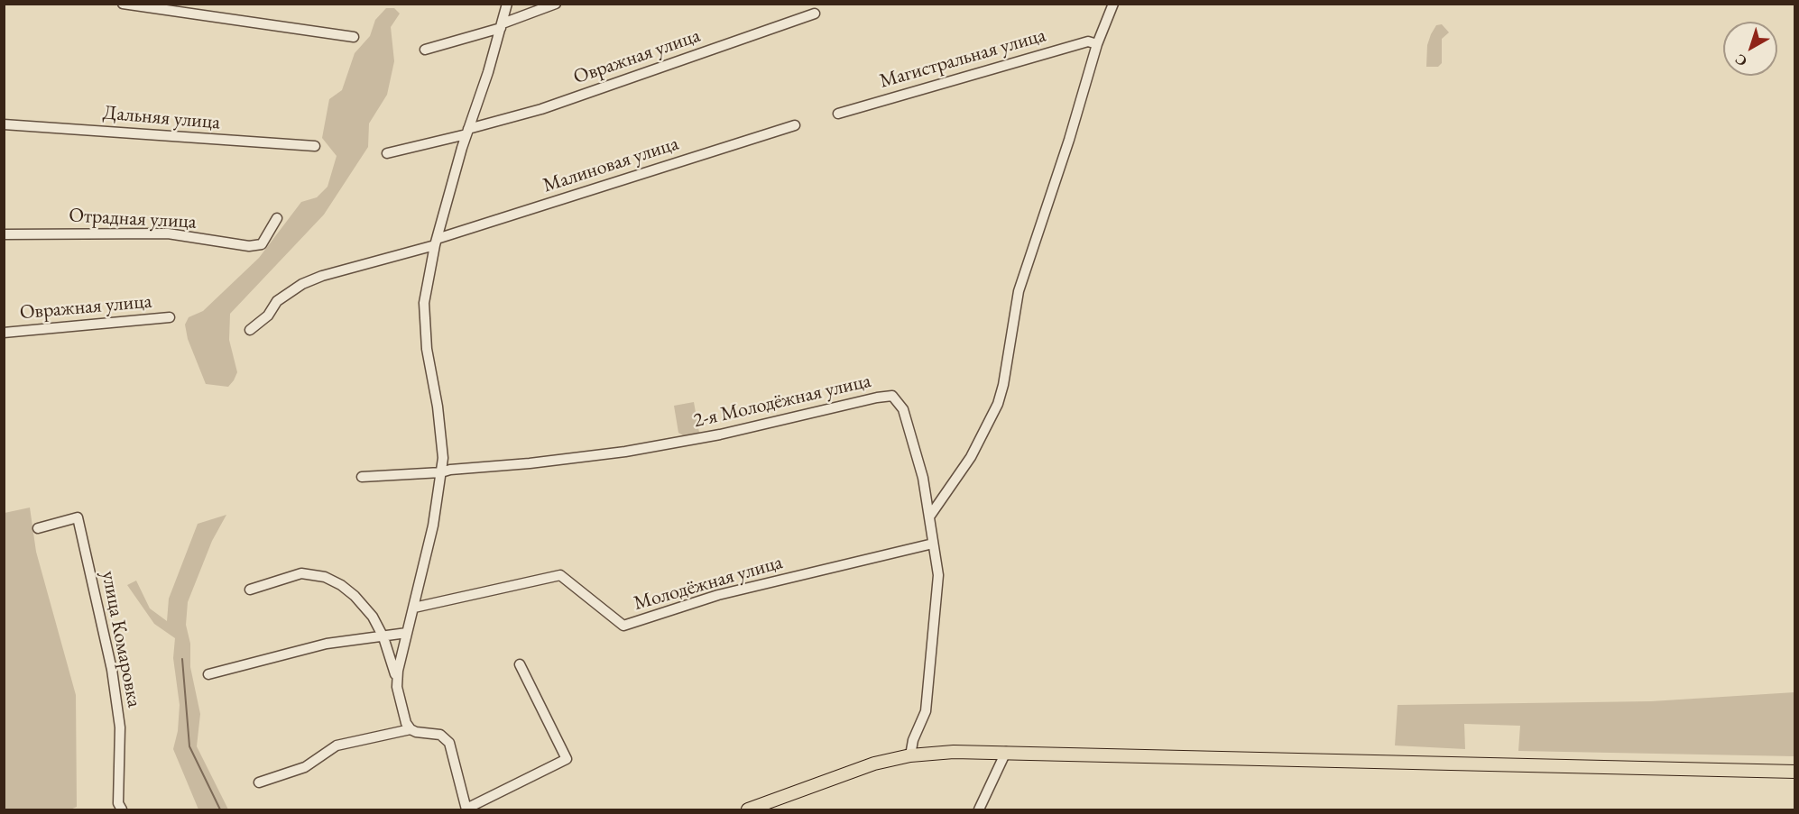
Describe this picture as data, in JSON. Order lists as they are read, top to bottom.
{
  "streets": {
    "street": [
      "Овражная улица",
      "Магистральная улица",
      "Дальняя улица",
      "Малиновая улица",
      "Отрадная улица",
      "2-я Молодёжная улица",
      "Молодёжная улица",
      "улица Комаровка"
    ]
  },
  "crossings": [
    ["2-я Молодёжная улица", "Молодёжная улица"]
  ],
  "north": "bottom left"
}
